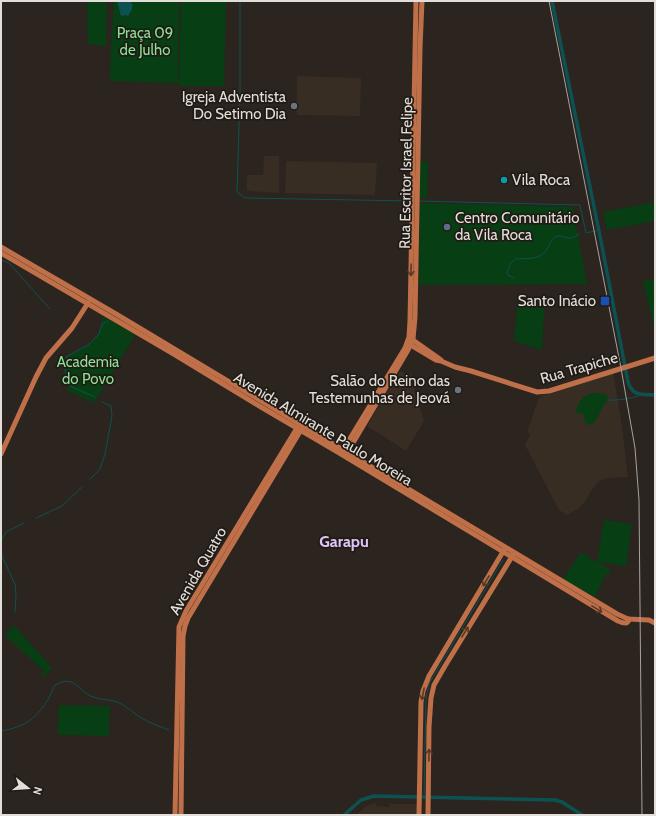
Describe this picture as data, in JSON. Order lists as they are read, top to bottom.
{
  "streets": {
    "street": [
      "Rua Escritor Israel Felipe",
      "Rua Trapiche",
      "Avenida Almirante Paulo Moreira",
      "Avenida Quatro"
    ]
  },
  "crossings": [
    ["Rua Escritor Israel Felipe", "Rua Trapiche"],
    ["Avenida Almirante Paulo Moreira", "Avenida Quatro"]
  ],
  "districts": ["Garapu"],
  "parks": ["Praça 09 de Julho", "Academia do Povo"],
  "places": {
    "other": [
      "Igreja Adventista Do Setimo Dia",
      "Vila Roca",
      "Centro Comunitário da Vila Roca",
      "Salão do Reino das Testemunhas de Jeová"
    ],
    "transit": ["Santo Inácio"]
  },
  "north": "right"
}
